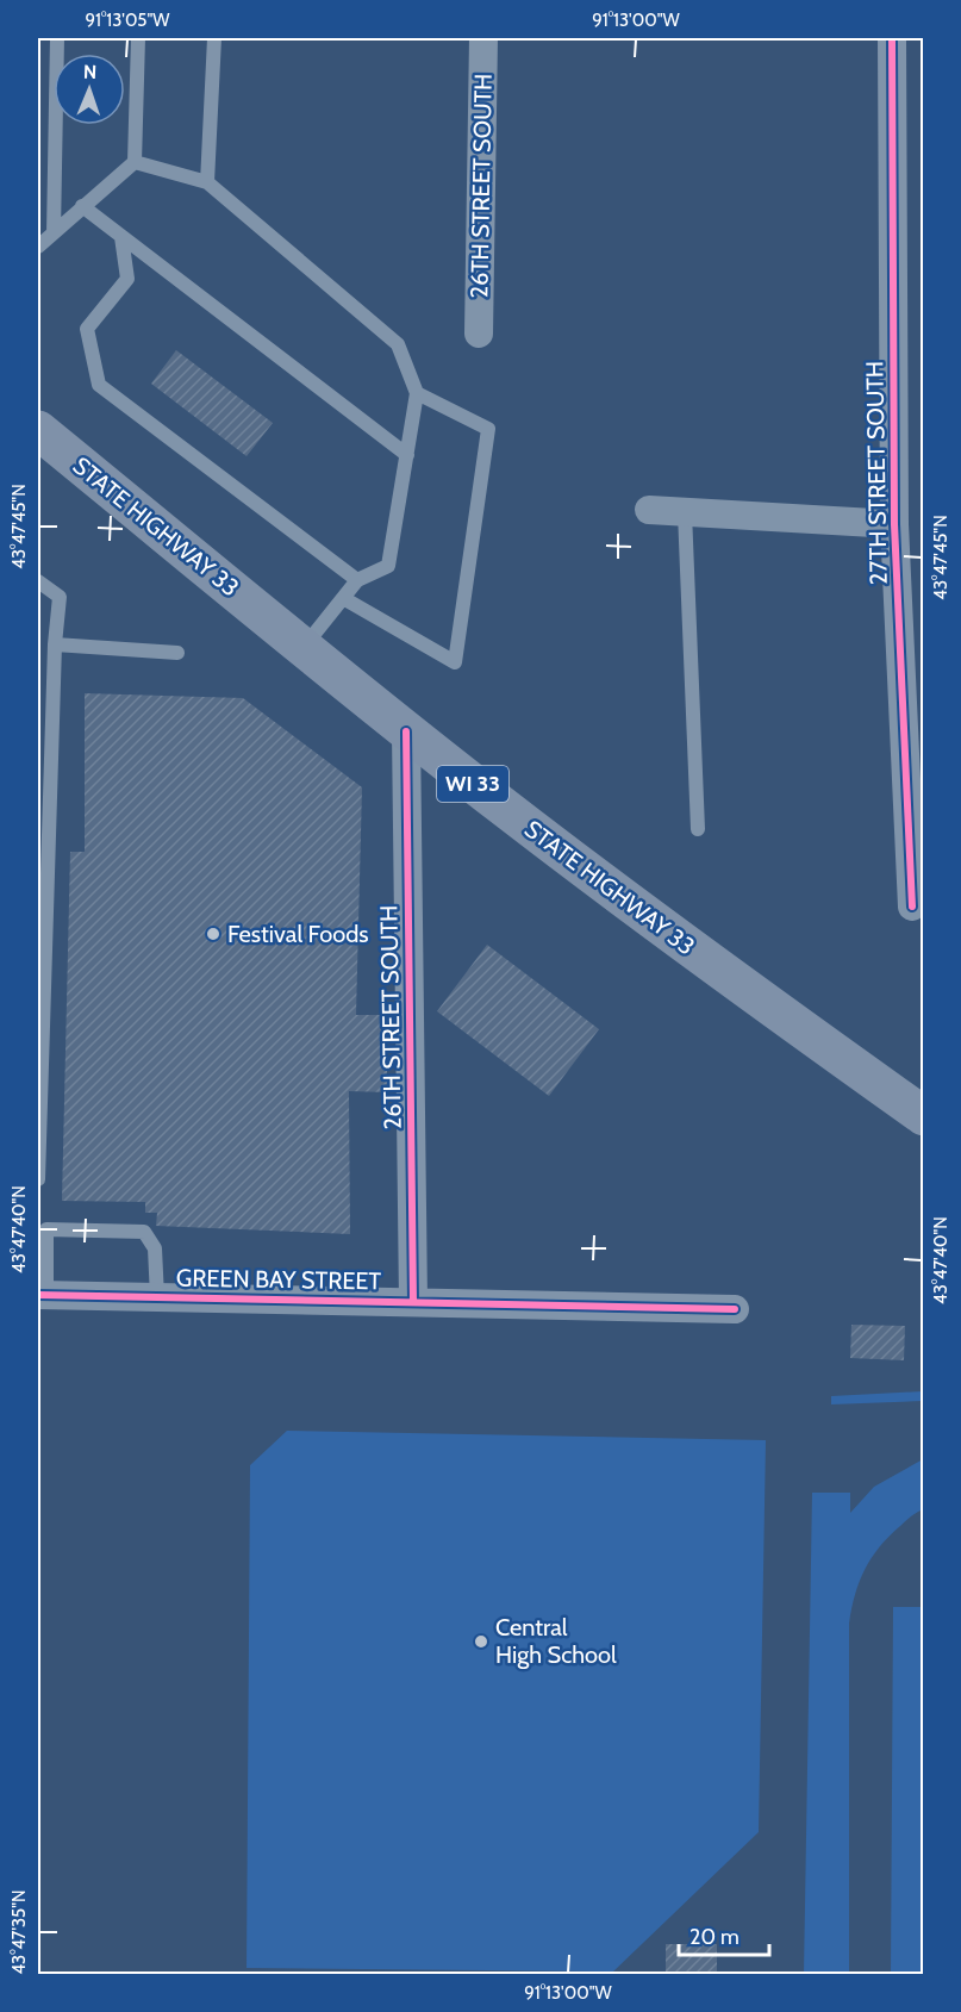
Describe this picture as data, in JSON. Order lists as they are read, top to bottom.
{
  "streets": {
    "main road": ["STATE HIGHWAY 33", "WI 33"],
    "street": ["26TH STREET SOUTH", "27TH STREET SOUTH", "GREEN BAY STREET"]
  },
  "crossings": [
    ["26TH STREET SOUTH", "STATE HIGHWAY 33"],
    ["26TH STREET SOUTH", "GREEN BAY STREET"]
  ],
  "places": ["Festival Foods", "Central High School"],
  "scale_bar": "20 m",
  "north": "top",
  "coordinates": [
    "91°13'05\"W",
    "91°13'00\"W",
    "43°47'45\"N",
    "43°47'40\"N",
    "43°47'35\"N"
  ]
}
